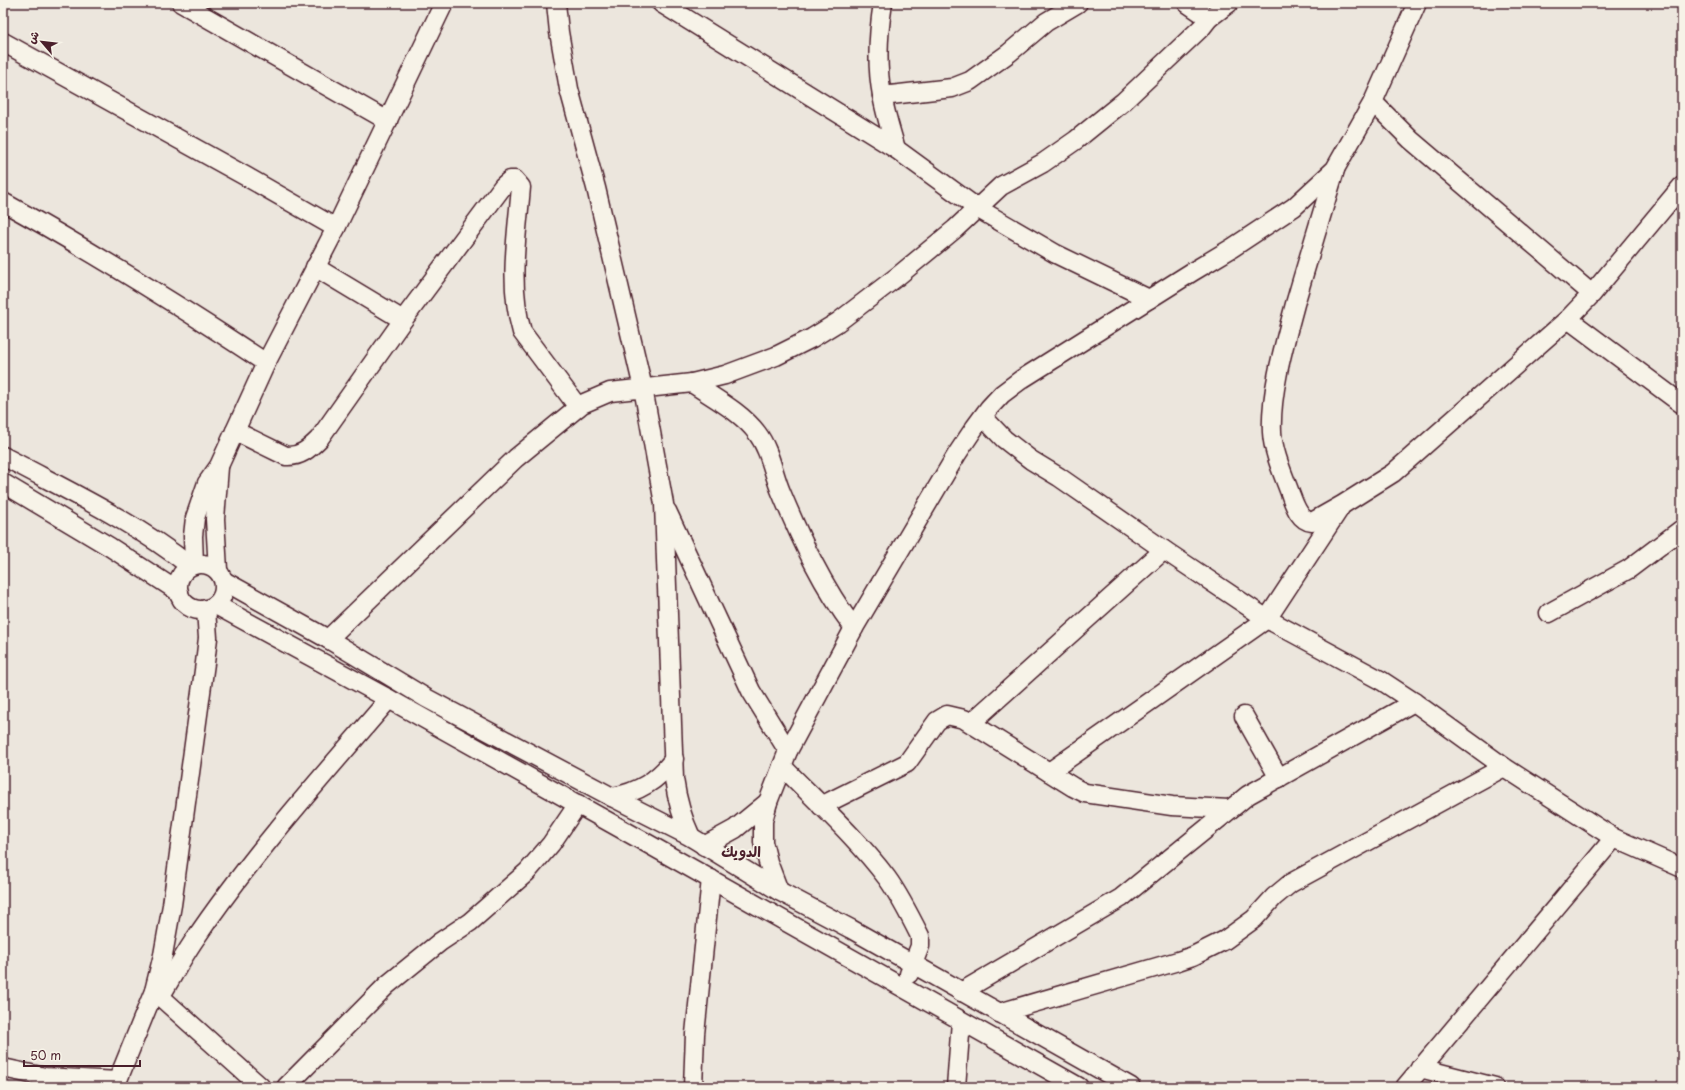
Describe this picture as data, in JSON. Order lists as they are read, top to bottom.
{
  "districts": ["الدويك"],
  "scale_bar": "50 m",
  "north": "top left"
}
